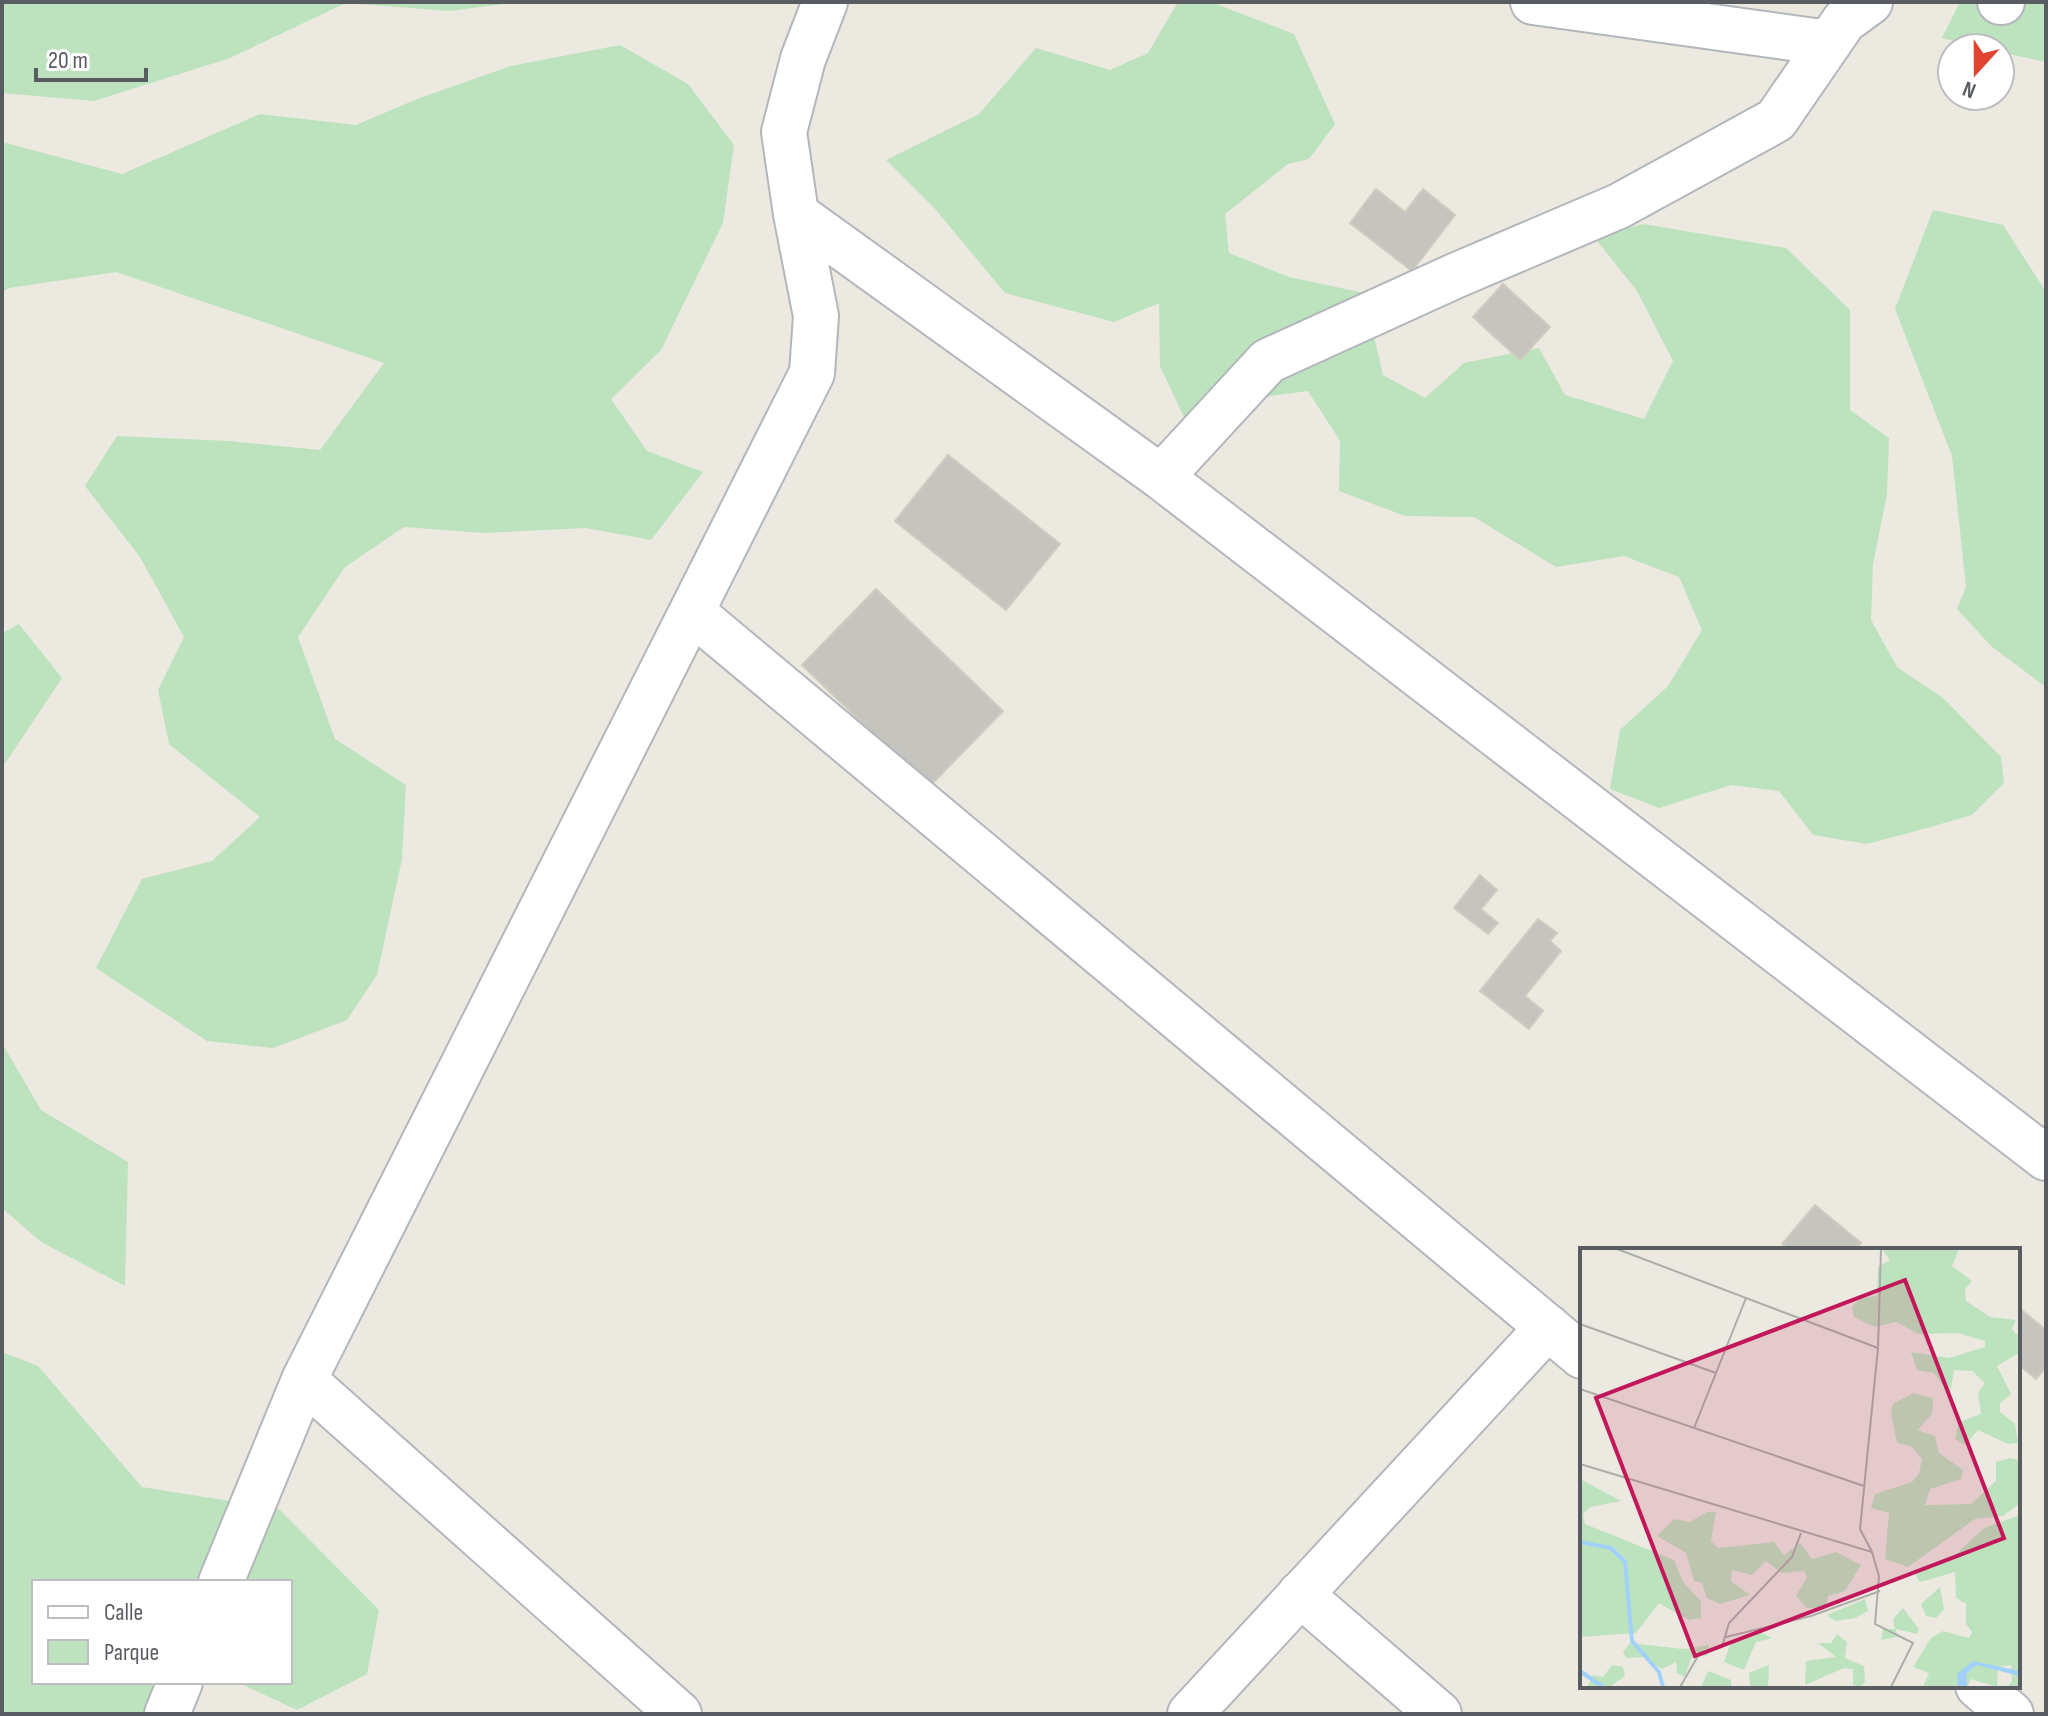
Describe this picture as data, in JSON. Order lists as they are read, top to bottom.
{
  "legend": ["Calle", "Parque"],
  "scale_bar": "20 m",
  "north": "bottom"
}
